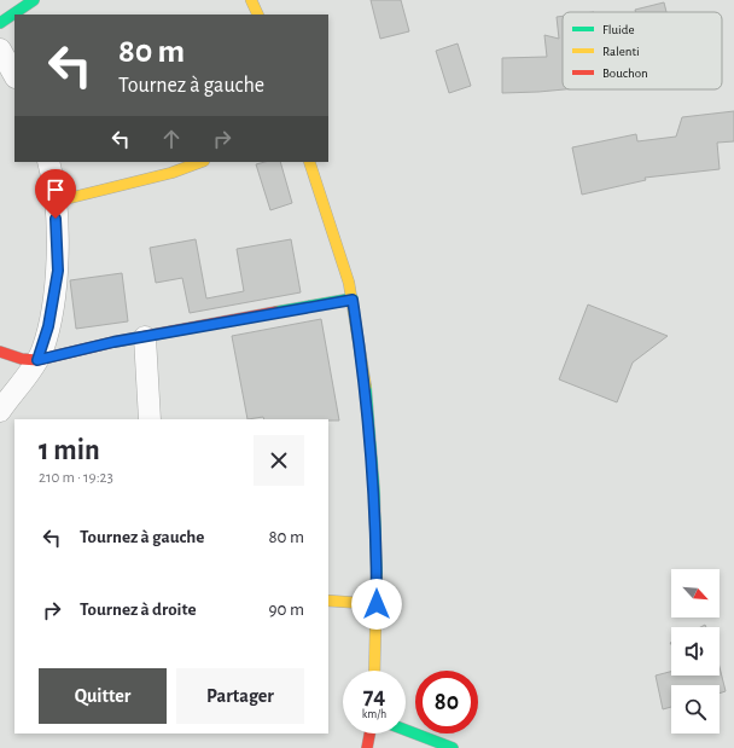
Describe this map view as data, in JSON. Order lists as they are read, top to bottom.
{
  "legend": ["Fluide", "Ralenti", "Bouchon"],
  "north": "bottom right",
  "page": {
    "turn": ["80 m", "Tournez à gauche"],
    "heading": ["1 min", "210 m · 19:23"],
    "list": [
      {
        "name": "Tournez à gauche",
        "value": "80 m"
      },
      {
        "name": "Tournez à droite",
        "value": "90 m"
      }
    ],
    "buttons": ["Quitter", "Partager"],
    "speed": "74 km/h",
    "limit": "80"
  }
}
